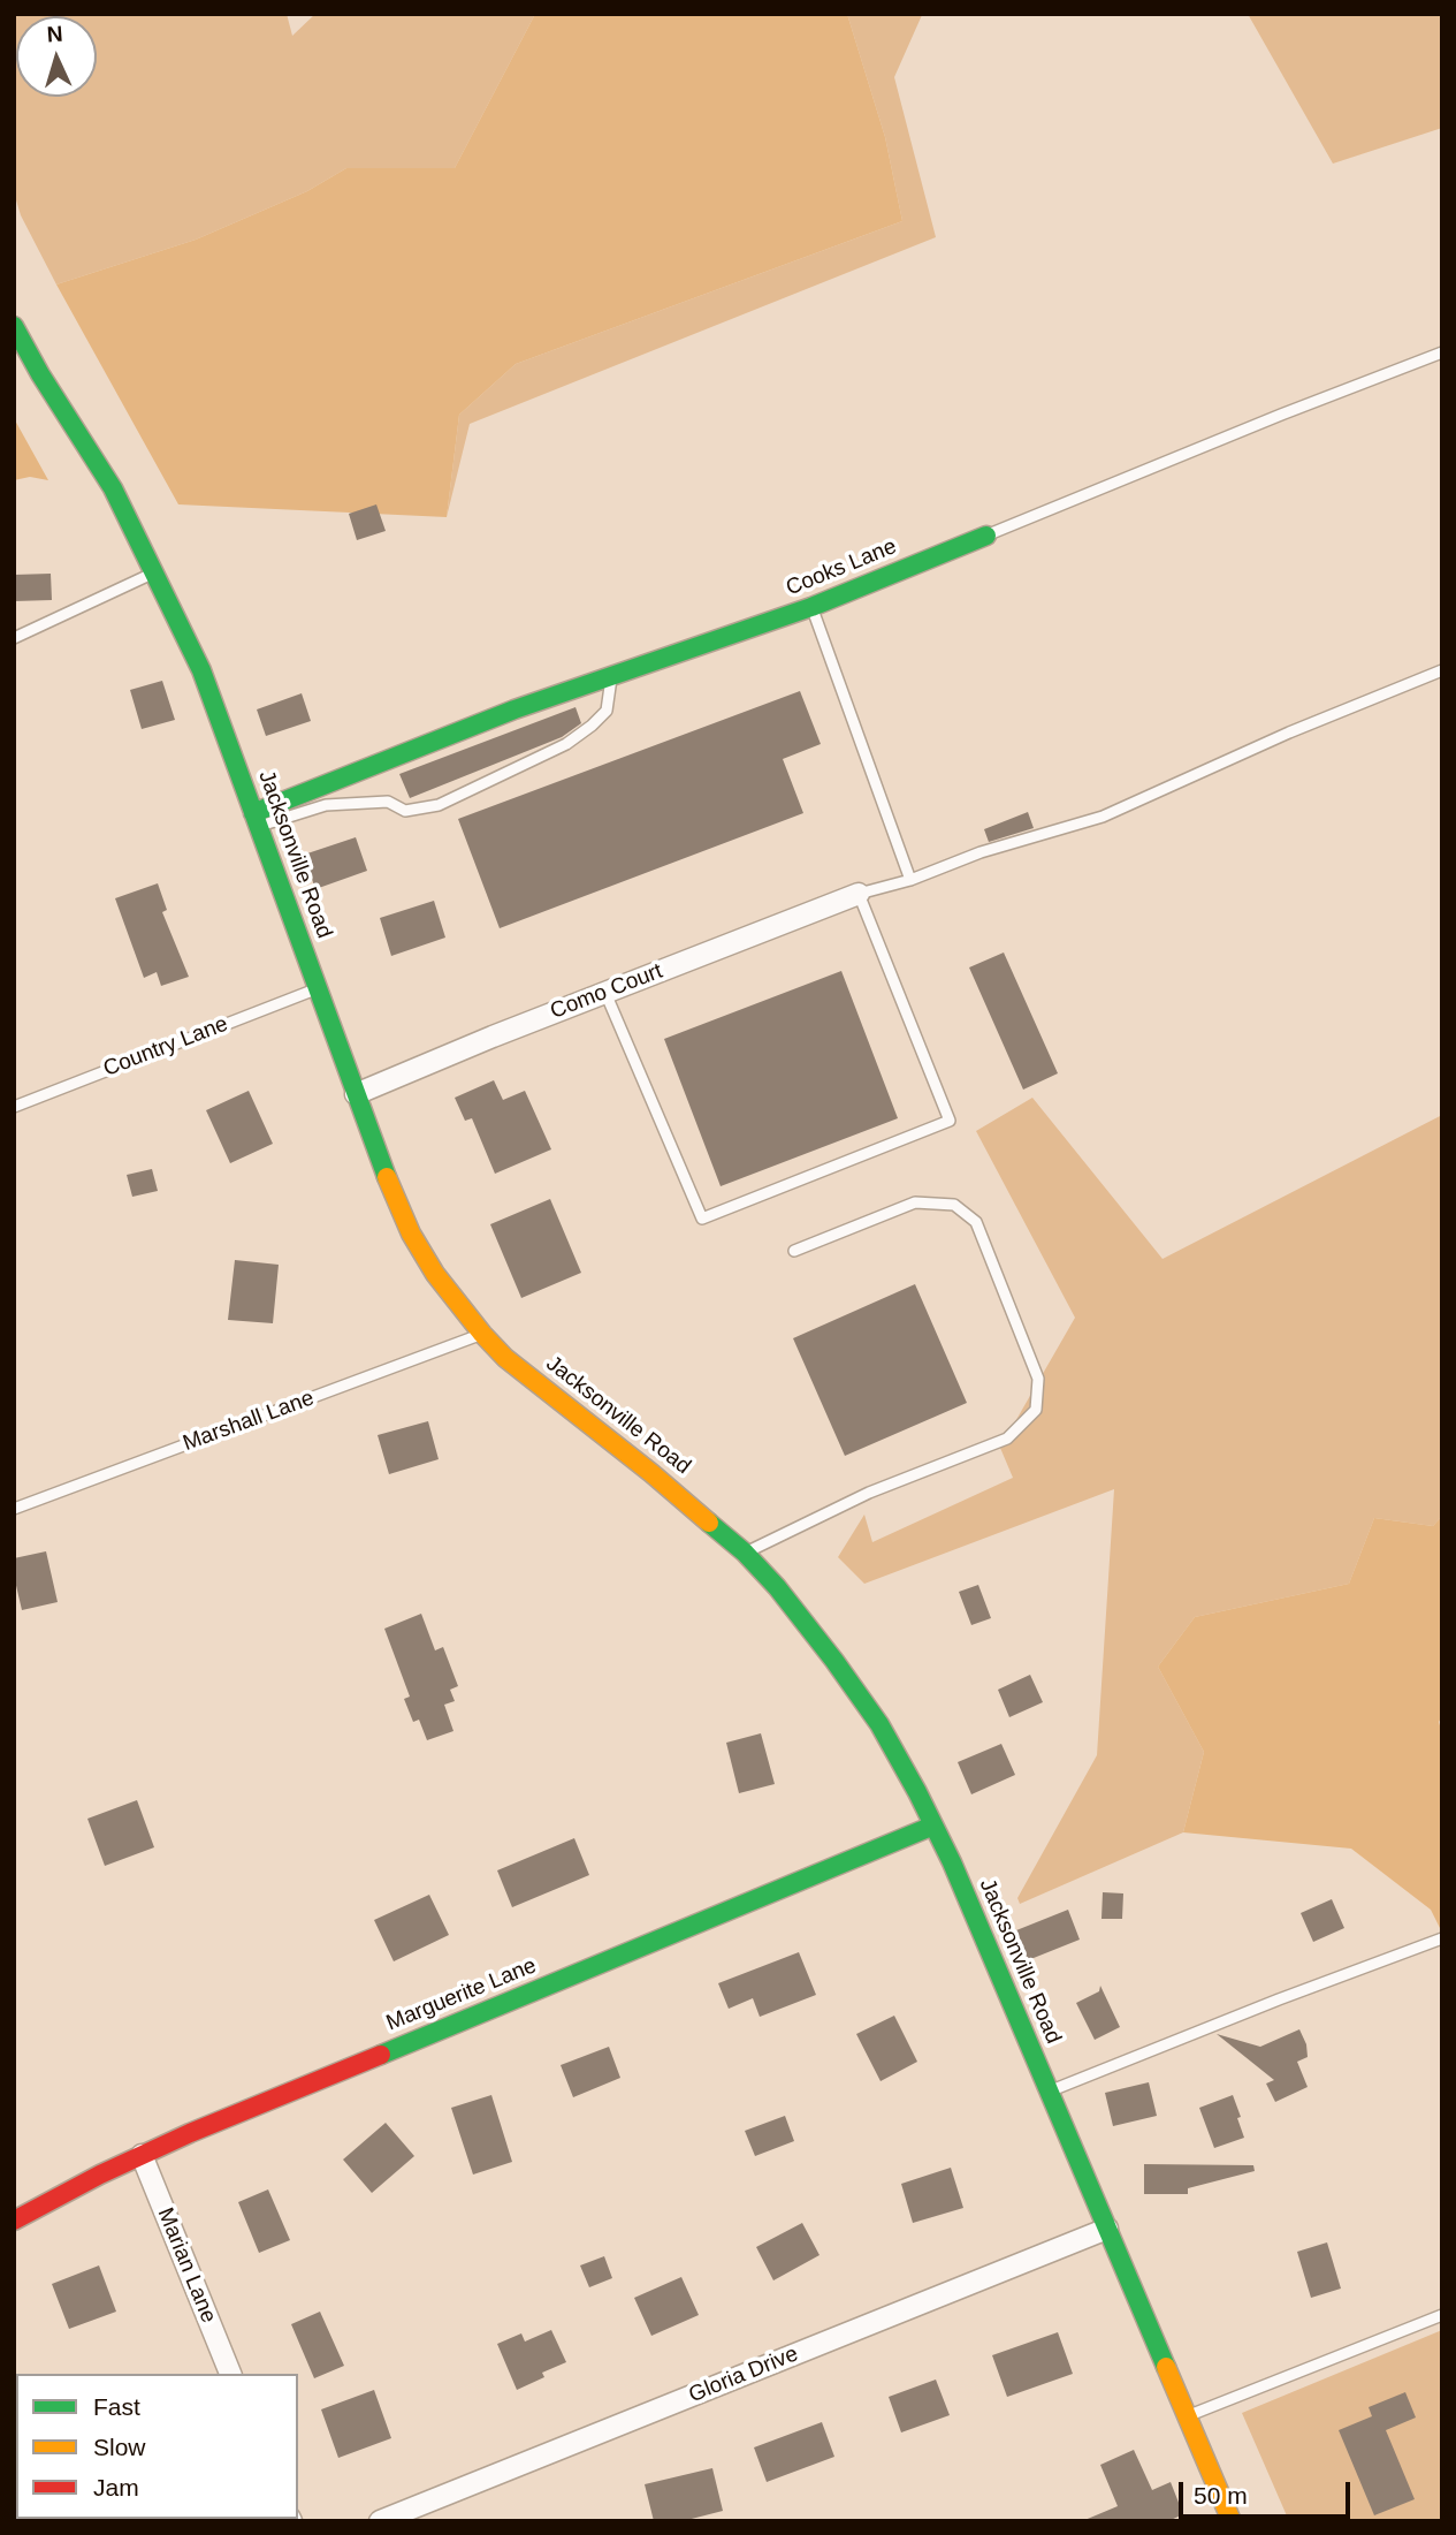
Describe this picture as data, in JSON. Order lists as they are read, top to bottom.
{
  "streets": {
    "main road": ["Cooks Lane", "Jacksonville Road", "Marguerite Lane"],
    "street": ["Como Court", "Marian Lane", "Gloria Drive"],
    "lane": ["Country Lane", "Marshall Lane"]
  },
  "crossings": [
    ["Cooks Lane", "Jacksonville Road"],
    ["Jacksonville Road", "Como Court"],
    ["Jacksonville Road", "Country Lane"],
    ["Jacksonville Road", "Marshall Lane"],
    ["Jacksonville Road", "Marguerite Lane"],
    ["Jacksonville Road", "Gloria Drive"],
    ["Marguerite Lane", "Marian Lane"]
  ],
  "legend": ["Fast", "Slow", "Jam"],
  "scale_bar": "50 m",
  "north": "top"
}
